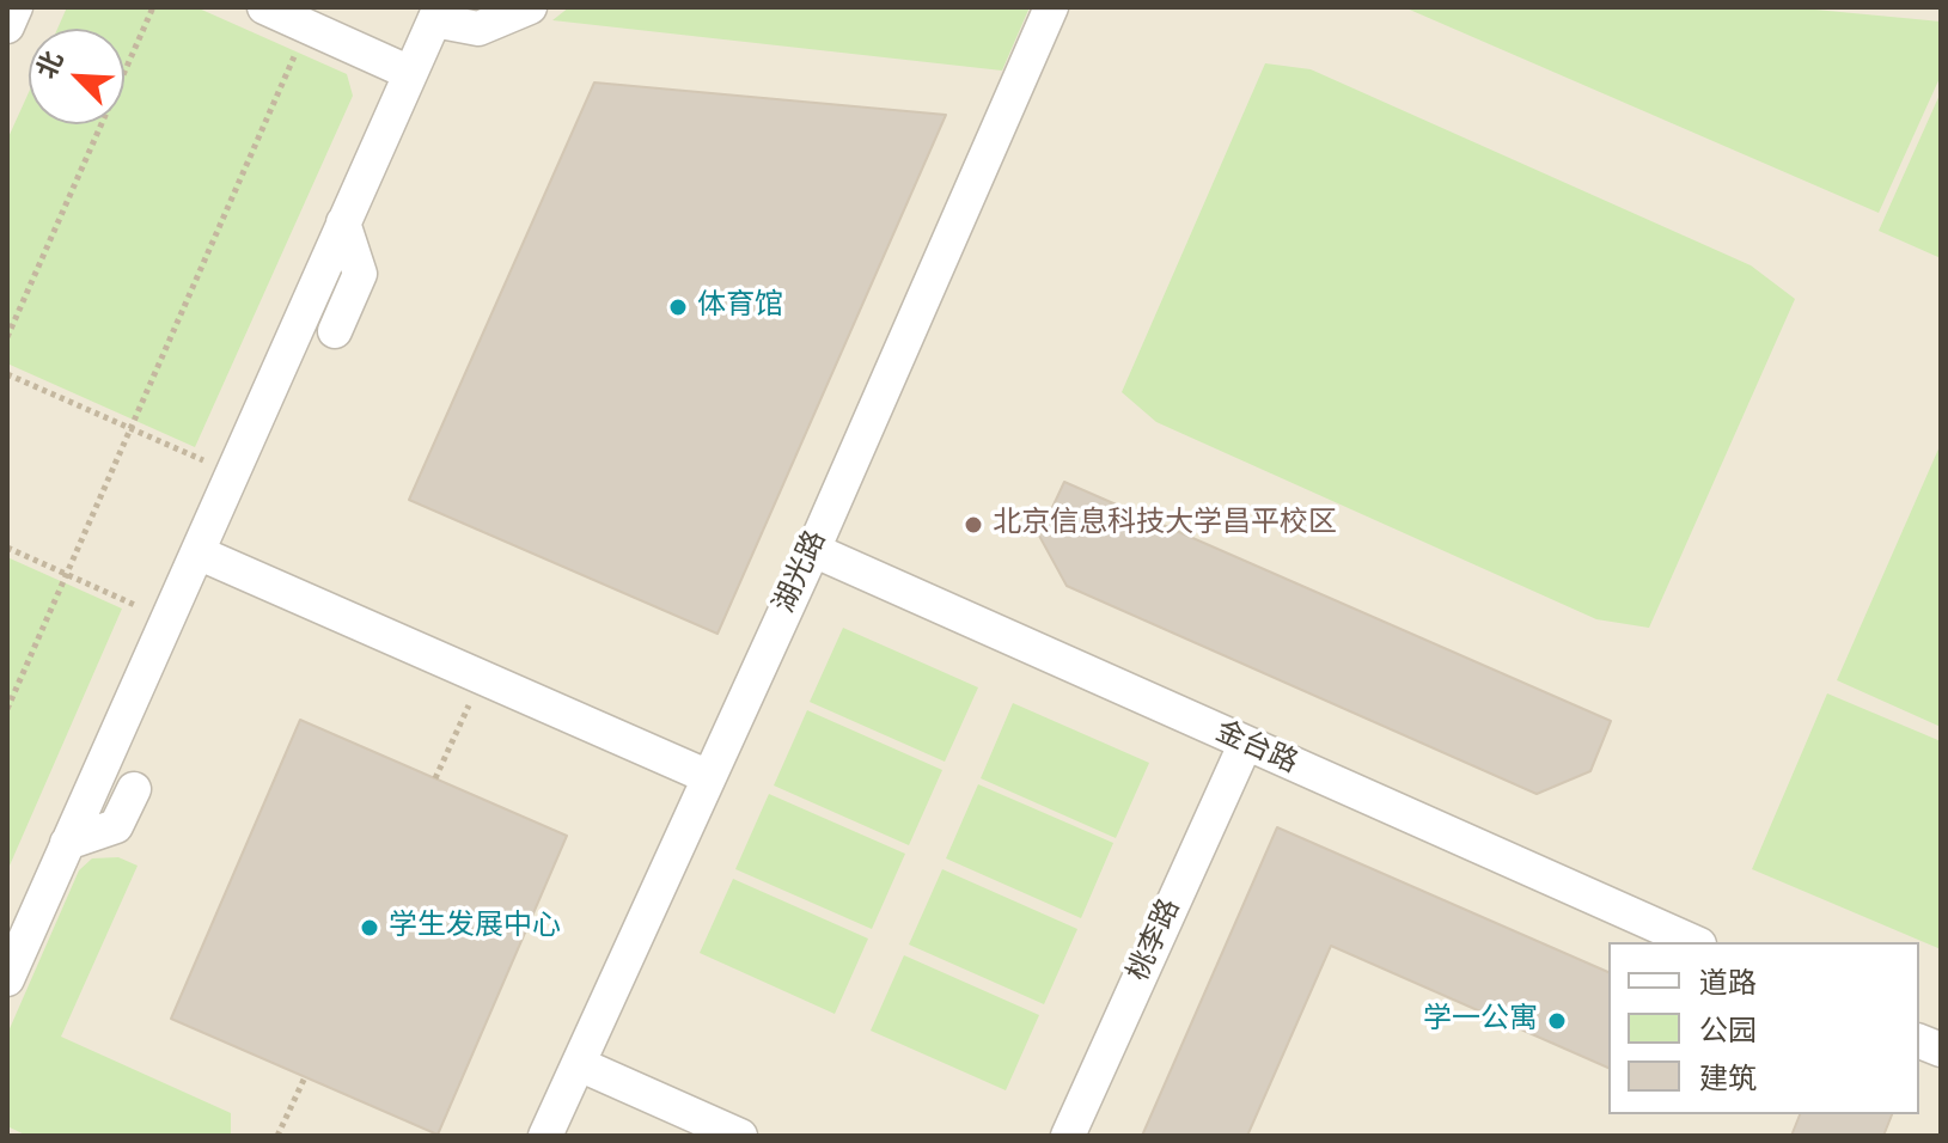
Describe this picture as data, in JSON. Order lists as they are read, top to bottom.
{
  "streets": {
    "street": ["湖光路", "金台路", "桃李路"]
  },
  "crossings": [
    ["湖光路", "金台路"],
    ["金台路", "桃李路"]
  ],
  "places": [
    "体育馆",
    "北京信息科技大学昌平校区",
    "学生发展中心",
    "学一公寓"
  ],
  "legend": ["道路", "公园", "建筑"],
  "north": "top left"
}
